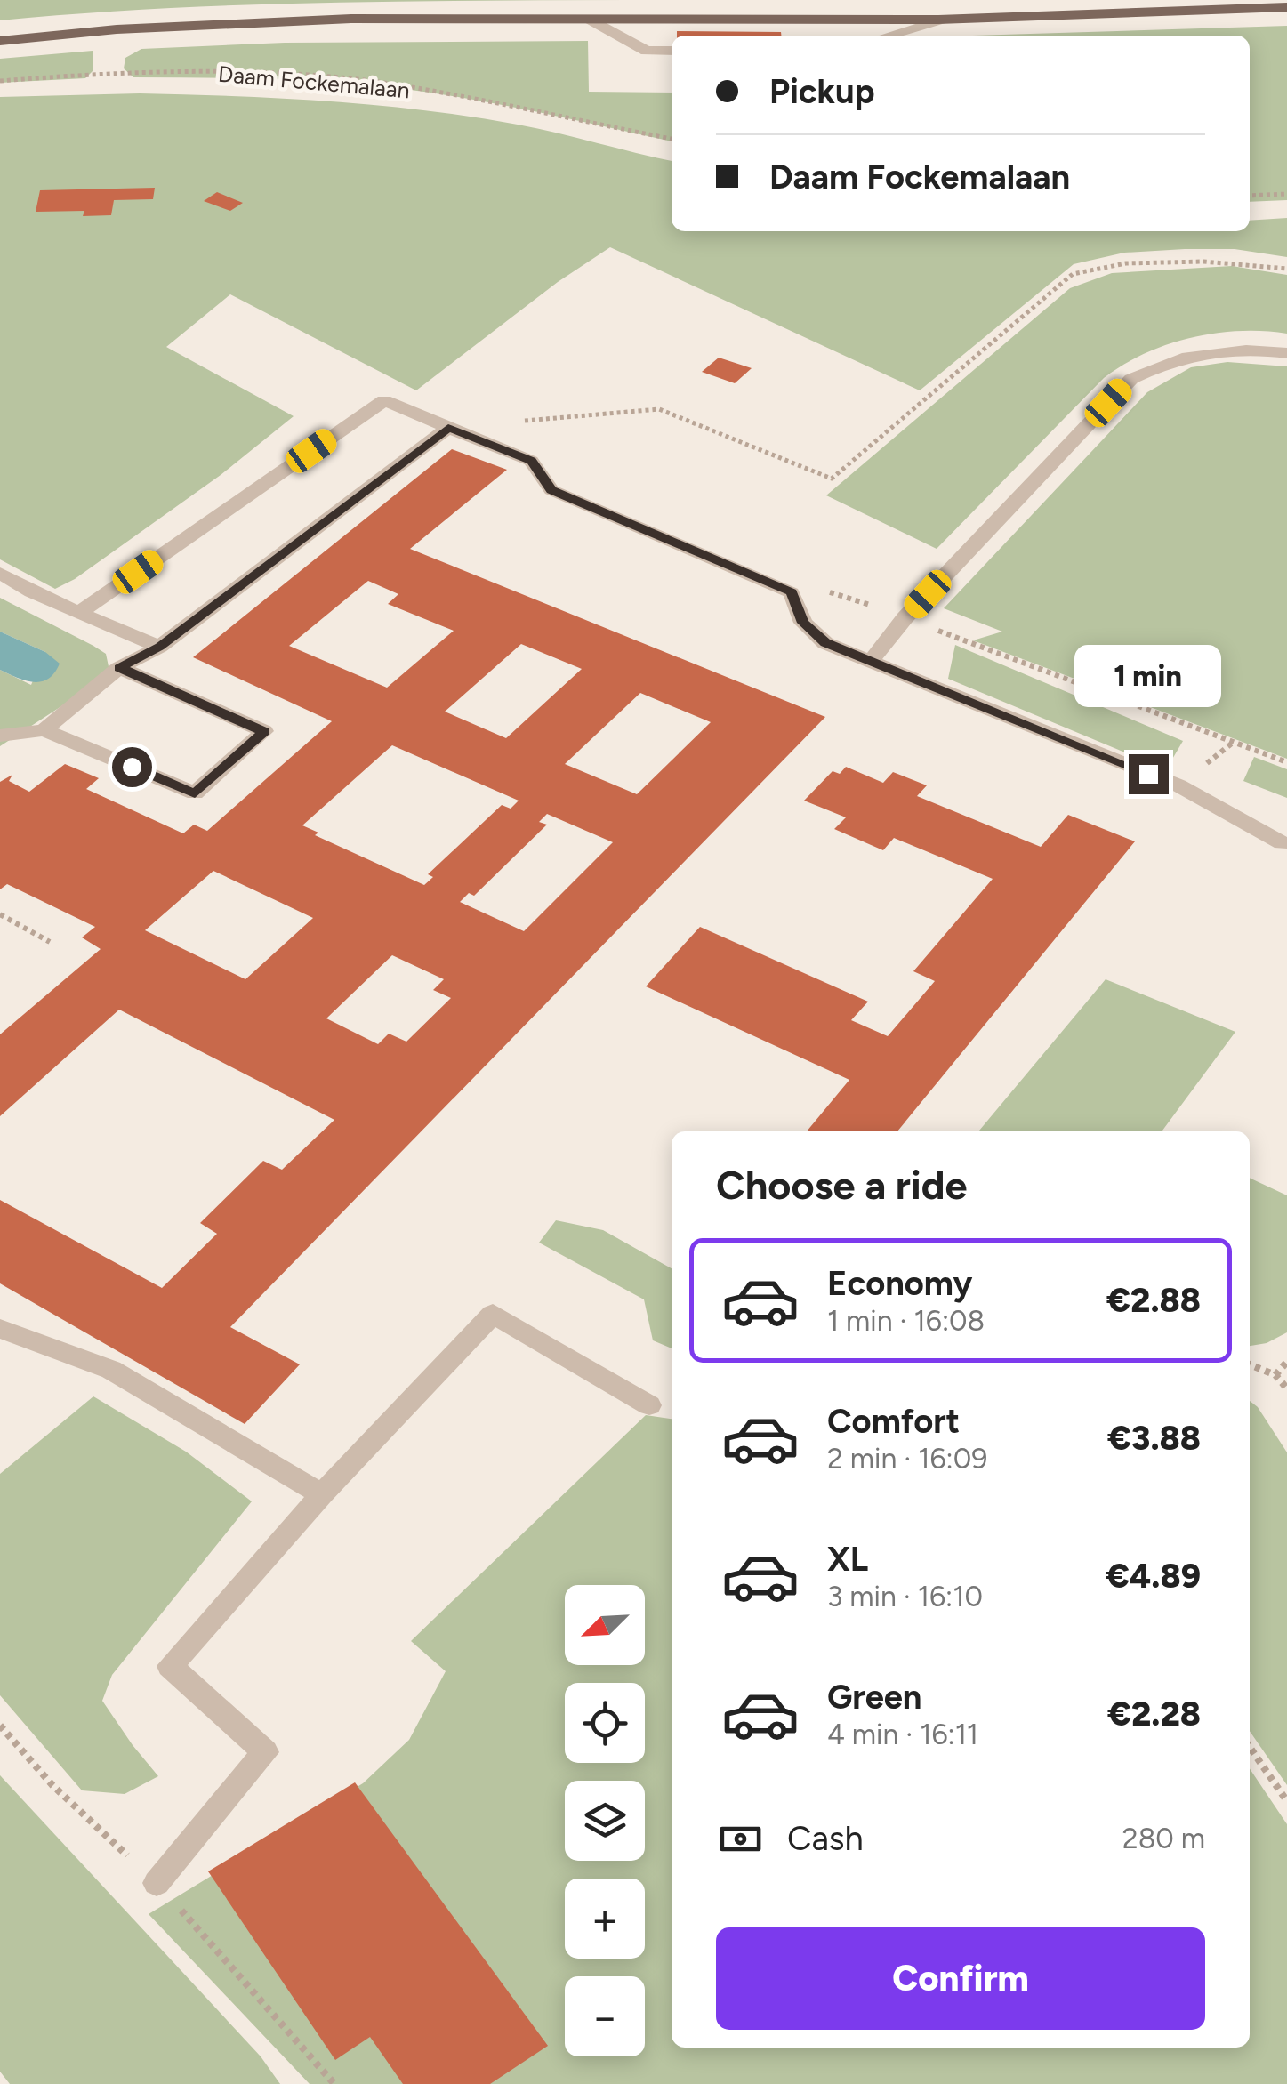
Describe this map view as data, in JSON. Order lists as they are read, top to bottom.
{
  "streets": {
    "main road": ["Daam Fockemalaan"]
  },
  "north": "bottom left",
  "page": {
    "banner": ["Pickup", "Daam Fockemalaan"],
    "bubble": "1 min",
    "heading": "Choose a ride",
    "list": [
      {
        "name": "Economy",
        "note": "1 min · 16:08",
        "value": "€2.88"
      },
      {
        "name": "Comfort",
        "note": "2 min · 16:09",
        "value": "€3.88"
      },
      {
        "name": "XL",
        "note": "3 min · 16:10",
        "value": "€4.89"
      },
      {
        "name": "Green",
        "note": "4 min · 16:11",
        "value": "€2.28"
      }
    ],
    "map_buttons": ["+", "−"],
    "pay": ["Cash", "280 m"],
    "buttons": "Confirm"
  }
}
